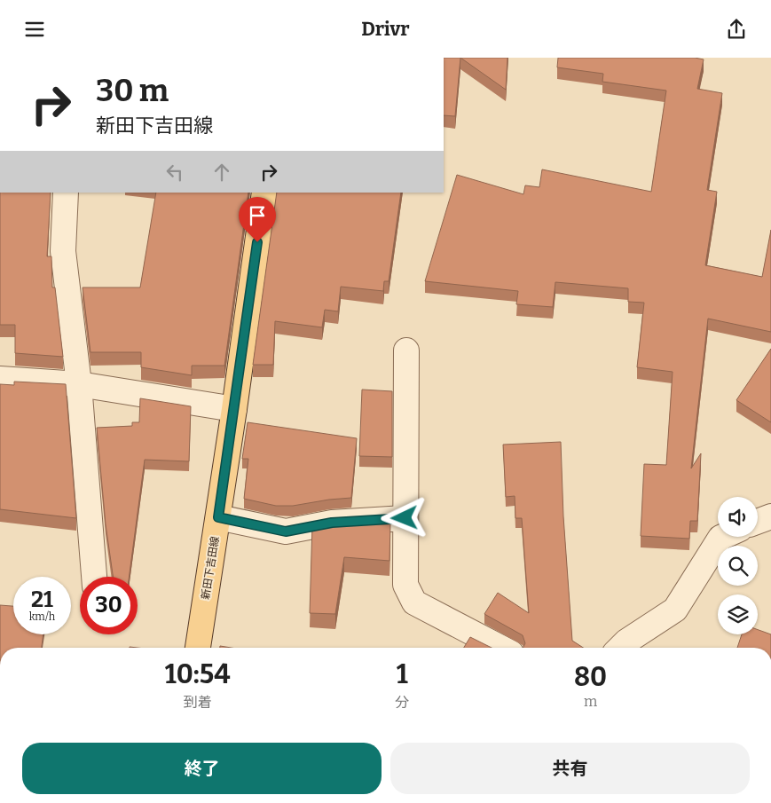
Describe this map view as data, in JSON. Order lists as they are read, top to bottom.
{
  "streets": {
    "main road": ["新田下吉田線"]
  },
  "page": {
    "header": "Drivr",
    "turn": ["30 m", "新田下吉田線"],
    "speed": "21 km/h",
    "limit": "30",
    "eta": [
      "10:54",
      "到着",
      "1",
      "分",
      "80",
      "m"
    ],
    "buttons": ["終了", "共有"]
  }
}
